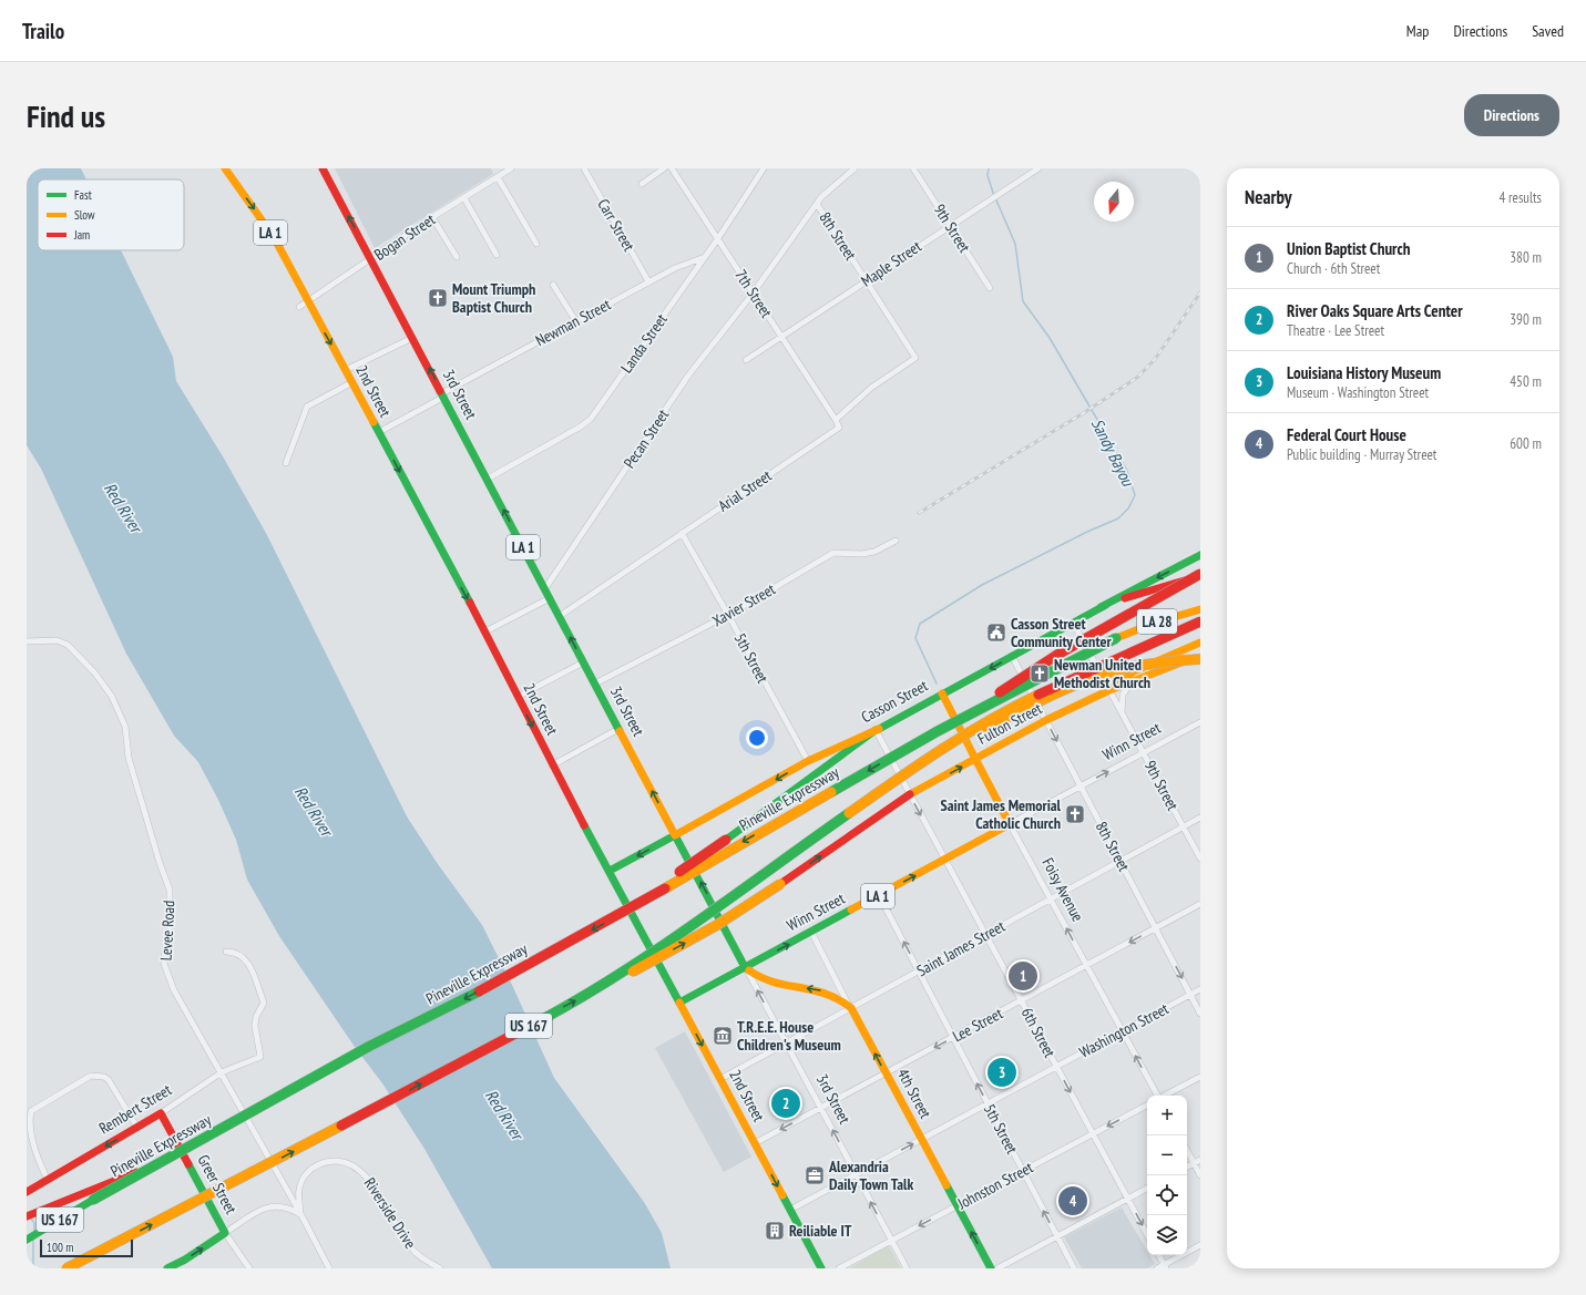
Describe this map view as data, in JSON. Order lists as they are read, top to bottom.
{
  "streets": {
    "main road": [
      "LA 1",
      "2nd Street",
      "3rd Street",
      "LA 28",
      "Casson Street",
      "Fulton Street",
      "Winn Street",
      "Pineville Expressway",
      "Foisy Avenue",
      "US 167",
      "4th Street",
      "Rembert Street",
      "Greer Street"
    ],
    "street": [
      "Carr Street",
      "9th Street",
      "8th Street",
      "Bogan Street",
      "Maple Street",
      "7th Street",
      "Newman Street",
      "Landa Street",
      "Pecan Street",
      "Arial Street",
      "Xavier Street",
      "5th Street",
      "Levee Road",
      "Saint James Street",
      "Lee Street",
      "Washington Street",
      "6th Street",
      "Johnston Street",
      "Riverside Drive"
    ]
  },
  "crossings": [
    ["Carr Street", "Newman Street"],
    ["9th Street", "Maple Street"],
    ["9th Street", "Casson Street"],
    ["9th Street", "Fulton Street"],
    ["9th Street", "Winn Street"],
    ["9th Street", "Saint James Street"],
    ["8th Street", "Maple Street"],
    ["8th Street", "Pecan Street"],
    ["8th Street", "Arial Street"],
    ["8th Street", "Casson Street"],
    ["8th Street", "Fulton Street"],
    ["8th Street", "Winn Street"],
    ["8th Street", "Saint James Street"],
    ["8th Street", "Lee Street"],
    ["8th Street", "Washington Street"],
    ["Bogan Street", "2nd Street"],
    ["Bogan Street", "3rd Street"],
    ["Maple Street", "7th Street"],
    ["7th Street", "Landa Street"],
    ["7th Street", "Pecan Street"],
    ["7th Street", "Arial Street"],
    ["Newman Street", "Landa Street"],
    ["Newman Street", "2nd Street"],
    ["Newman Street", "3rd Street"],
    ["Landa Street", "3rd Street"],
    ["2nd Street", "Casson Street"],
    ["2nd Street", "Winn Street"],
    ["2nd Street", "Saint James Street"],
    ["2nd Street", "Lee Street"],
    ["2nd Street", "Washington Street"],
    ["3rd Street", "Pecan Street"],
    ["3rd Street", "Arial Street"],
    ["3rd Street", "Xavier Street"],
    ["3rd Street", "Casson Street"],
    ["3rd Street", "Winn Street"],
    ["3rd Street", "Saint James Street"],
    ["3rd Street", "Lee Street"],
    ["3rd Street", "Washington Street"],
    ["3rd Street", "Johnston Street"],
    ["Arial Street", "5th Street"],
    ["Xavier Street", "5th Street"],
    ["LA 28", "Pineville Expressway"],
    ["LA 28", "US 167"],
    ["5th Street", "Casson Street"],
    ["5th Street", "Winn Street"],
    ["5th Street", "Saint James Street"],
    ["5th Street", "Lee Street"],
    ["5th Street", "Washington Street"],
    ["5th Street", "Johnston Street"],
    ["Casson Street", "Foisy Avenue"],
    ["Casson Street", "6th Street"],
    ["Fulton Street", "Foisy Avenue"],
    ["Fulton Street", "US 167"],
    ["Fulton Street", "6th Street"],
    ["Winn Street", "Foisy Avenue"],
    ["Winn Street", "6th Street"],
    ["Winn Street", "4th Street"],
    ["Pineville Expressway", "US 167"],
    ["Foisy Avenue", "Saint James Street"],
    ["Foisy Avenue", "Lee Street"],
    ["Foisy Avenue", "Washington Street"],
    ["Levee Road", "Rembert Street"],
    ["Levee Road", "Riverside Drive"],
    ["Saint James Street", "6th Street"],
    ["Saint James Street", "4th Street"],
    ["Lee Street", "6th Street"],
    ["Lee Street", "4th Street"],
    ["Washington Street", "6th Street"],
    ["Washington Street", "4th Street"],
    ["6th Street", "Johnston Street"],
    ["4th Street", "Johnston Street"],
    ["Rembert Street", "Greer Street"]
  ],
  "one_way": [
    "2nd Street",
    "3rd Street",
    "Winn Street",
    "Lee Street",
    "4th Street",
    "Johnston Street"
  ],
  "water": ["Sandy Bayou", "Red River"],
  "places": {
    "church": ["Mount Triumph Baptist Church", "Newman United Methodist Church", "Saint James Memorial Catholic Church"],
    "public building": ["Casson Street Community Center"],
    "museum": ["T.R.E.E. House Children's Museum"],
    "office": ["Alexandria Daily Town Talk"],
    "building": ["Reiliable IT"]
  },
  "legend": ["Fast", "Slow", "Jam"],
  "scale_bar": "100 m",
  "north": "bottom",
  "page": {
    "header": "Trailo",
    "nav": ["Map", "Directions", "Saved"],
    "buttons": "Directions",
    "title": "Find us",
    "heading": ["Nearby", "4 results"],
    "list": [
      {
        "mark": "1",
        "name": "Union Baptist Church",
        "note": "Church · 6th Street",
        "value": "380 m"
      },
      {
        "mark": "2",
        "name": "River Oaks Square Arts Center",
        "note": "Theatre · Lee Street",
        "value": "390 m"
      },
      {
        "mark": "3",
        "name": "Louisiana History Museum",
        "note": "Museum · Washington Street",
        "value": "450 m"
      },
      {
        "mark": "4",
        "name": "Federal Court House",
        "note": "Public building · Murray Street",
        "value": "600 m"
      }
    ],
    "pins": [
      "1",
      "3",
      "2",
      "4"
    ],
    "map_buttons": ["+", "−"],
    "scale": "100 m"
  }
}
